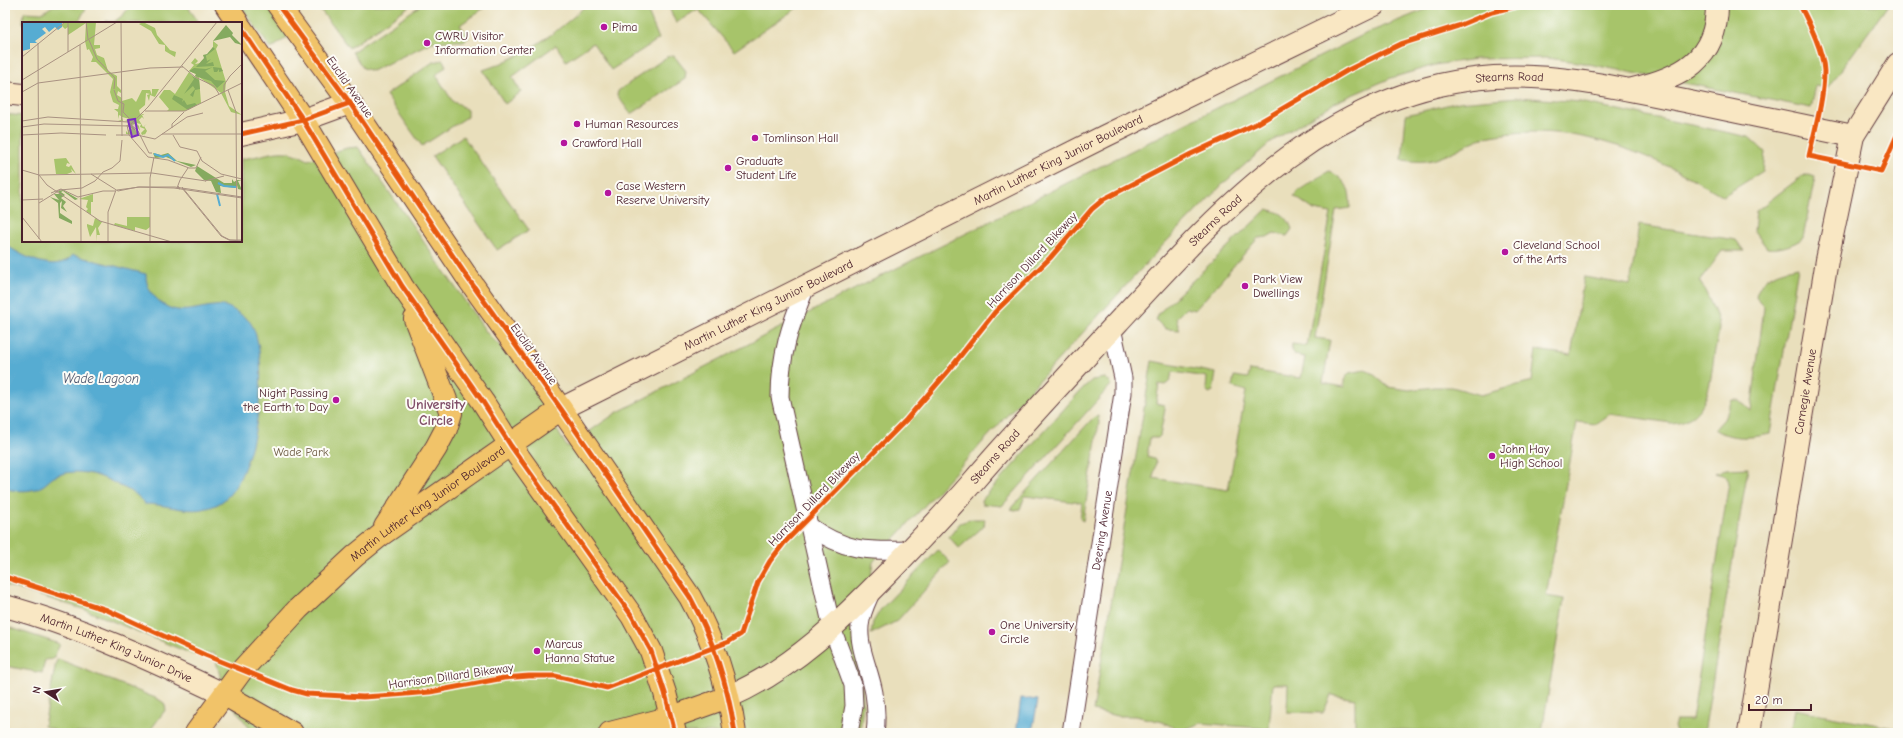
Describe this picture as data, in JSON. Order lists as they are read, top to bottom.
{
  "streets": {
    "main road": [
      "Stearns Road",
      "Euclid Avenue",
      "Martin Luther King Junior Boulevard",
      "Carnegie Avenue",
      "Martin Luther King Junior Drive"
    ],
    "street": ["Deering Avenue"],
    "cycle path": ["Harrison Dillard Bikeway"]
  },
  "crossings": [
    ["Stearns Road", "Euclid Avenue"],
    ["Stearns Road", "Carnegie Avenue"],
    ["Stearns Road", "Deering Avenue"],
    ["Euclid Avenue", "Martin Luther King Junior Boulevard"],
    ["Martin Luther King Junior Boulevard", "Martin Luther King Junior Drive"]
  ],
  "districts": ["University Circle"],
  "water": ["Wade Lagoon"],
  "parks": ["Wade Park"],
  "places": [
    "Pima",
    "CWRU Visitor Information Center",
    "Human Resources",
    "Tomlinson Hall",
    "Crawford Hall",
    "Graduate Student Life",
    "Case Western Reserve University",
    "Cleveland School of the Arts",
    "Park View Dwellings",
    "Night Passing the Earth to Day",
    "John Hay High School",
    "One University Circle",
    "Marcus Hanna Statue"
  ],
  "scale_bar": "20 m",
  "north": "left"
}
